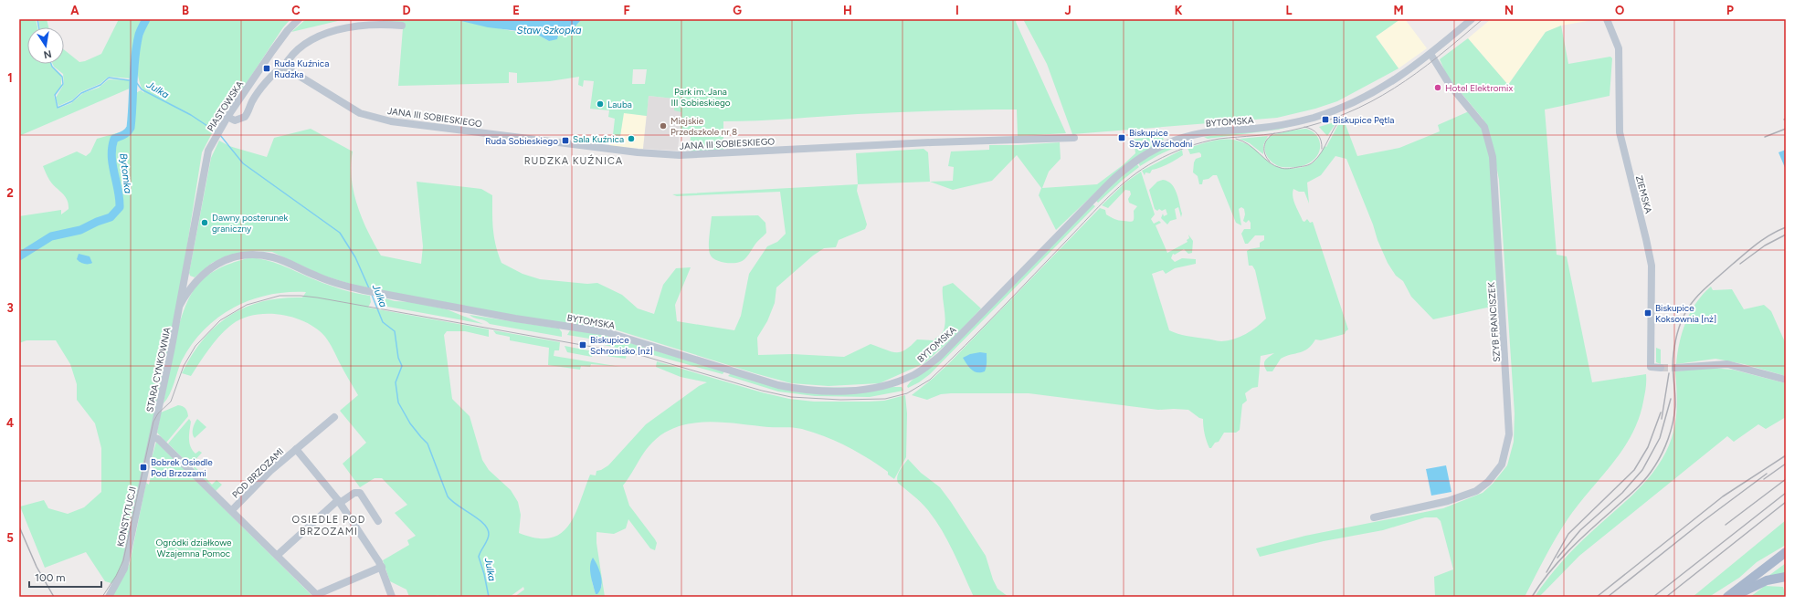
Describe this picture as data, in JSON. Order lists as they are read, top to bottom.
{
  "streets": {
    "street": [
      "PIASTOWSKA",
      "JANA III SOBIESKIEGO",
      "BYTOMSKA",
      "ZIEMSKA",
      "SZYB FRANCISZEK",
      "STARA CYNKOWNIA",
      "POD BRZOZAMI",
      "KONSTYTUCJI"
    ]
  },
  "crossings": [
    ["PIASTOWSKA", "STARA CYNKOWNIA"],
    ["BYTOMSKA", "SZYB FRANCISZEK"],
    ["BYTOMSKA", "STARA CYNKOWNIA"],
    ["STARA CYNKOWNIA", "POD BRZOZAMI"],
    ["STARA CYNKOWNIA", "KONSTYTUCJI"],
    ["POD BRZOZAMI", "KONSTYTUCJI"]
  ],
  "districts": ["RUDZKA KUŹNICA", "OSIEDLE POD BRZOZAMI"],
  "water": ["Staw Szkopka", "Julka", "Bytomka"],
  "parks": ["Park im. Jana III Sobieskiego", "Ogródki działkowe Wzajemna Pomoc"],
  "places": {
    "transit": [
      "Ruda Kuźnica Rudzka",
      "Biskupice Pętla",
      "Biskupice Szyb Wschodni",
      "Ruda Sobieskiego",
      "Biskupice Koksownia [nż]",
      "Biskupice Schronisko [nż]",
      "Bobrek Osiedle Pod Brzozami"
    ],
    "other": [
      "Hotel Elektromix",
      "Lauba",
      "Miejskie Przedszkole nr 8",
      "Sala Kuźnica",
      "Dawny posterunek graniczny"
    ]
  },
  "scale_bar": "100 m",
  "north": "bottom",
  "grid": {
    "columns": [
      "A",
      "B",
      "C",
      "D",
      "E",
      "F",
      "G",
      "H",
      "I",
      "J",
      "K",
      "L",
      "M",
      "N",
      "O",
      "P"
    ],
    "rows": [
      "1",
      "2",
      "3",
      "4",
      "5"
    ]
  }
}
